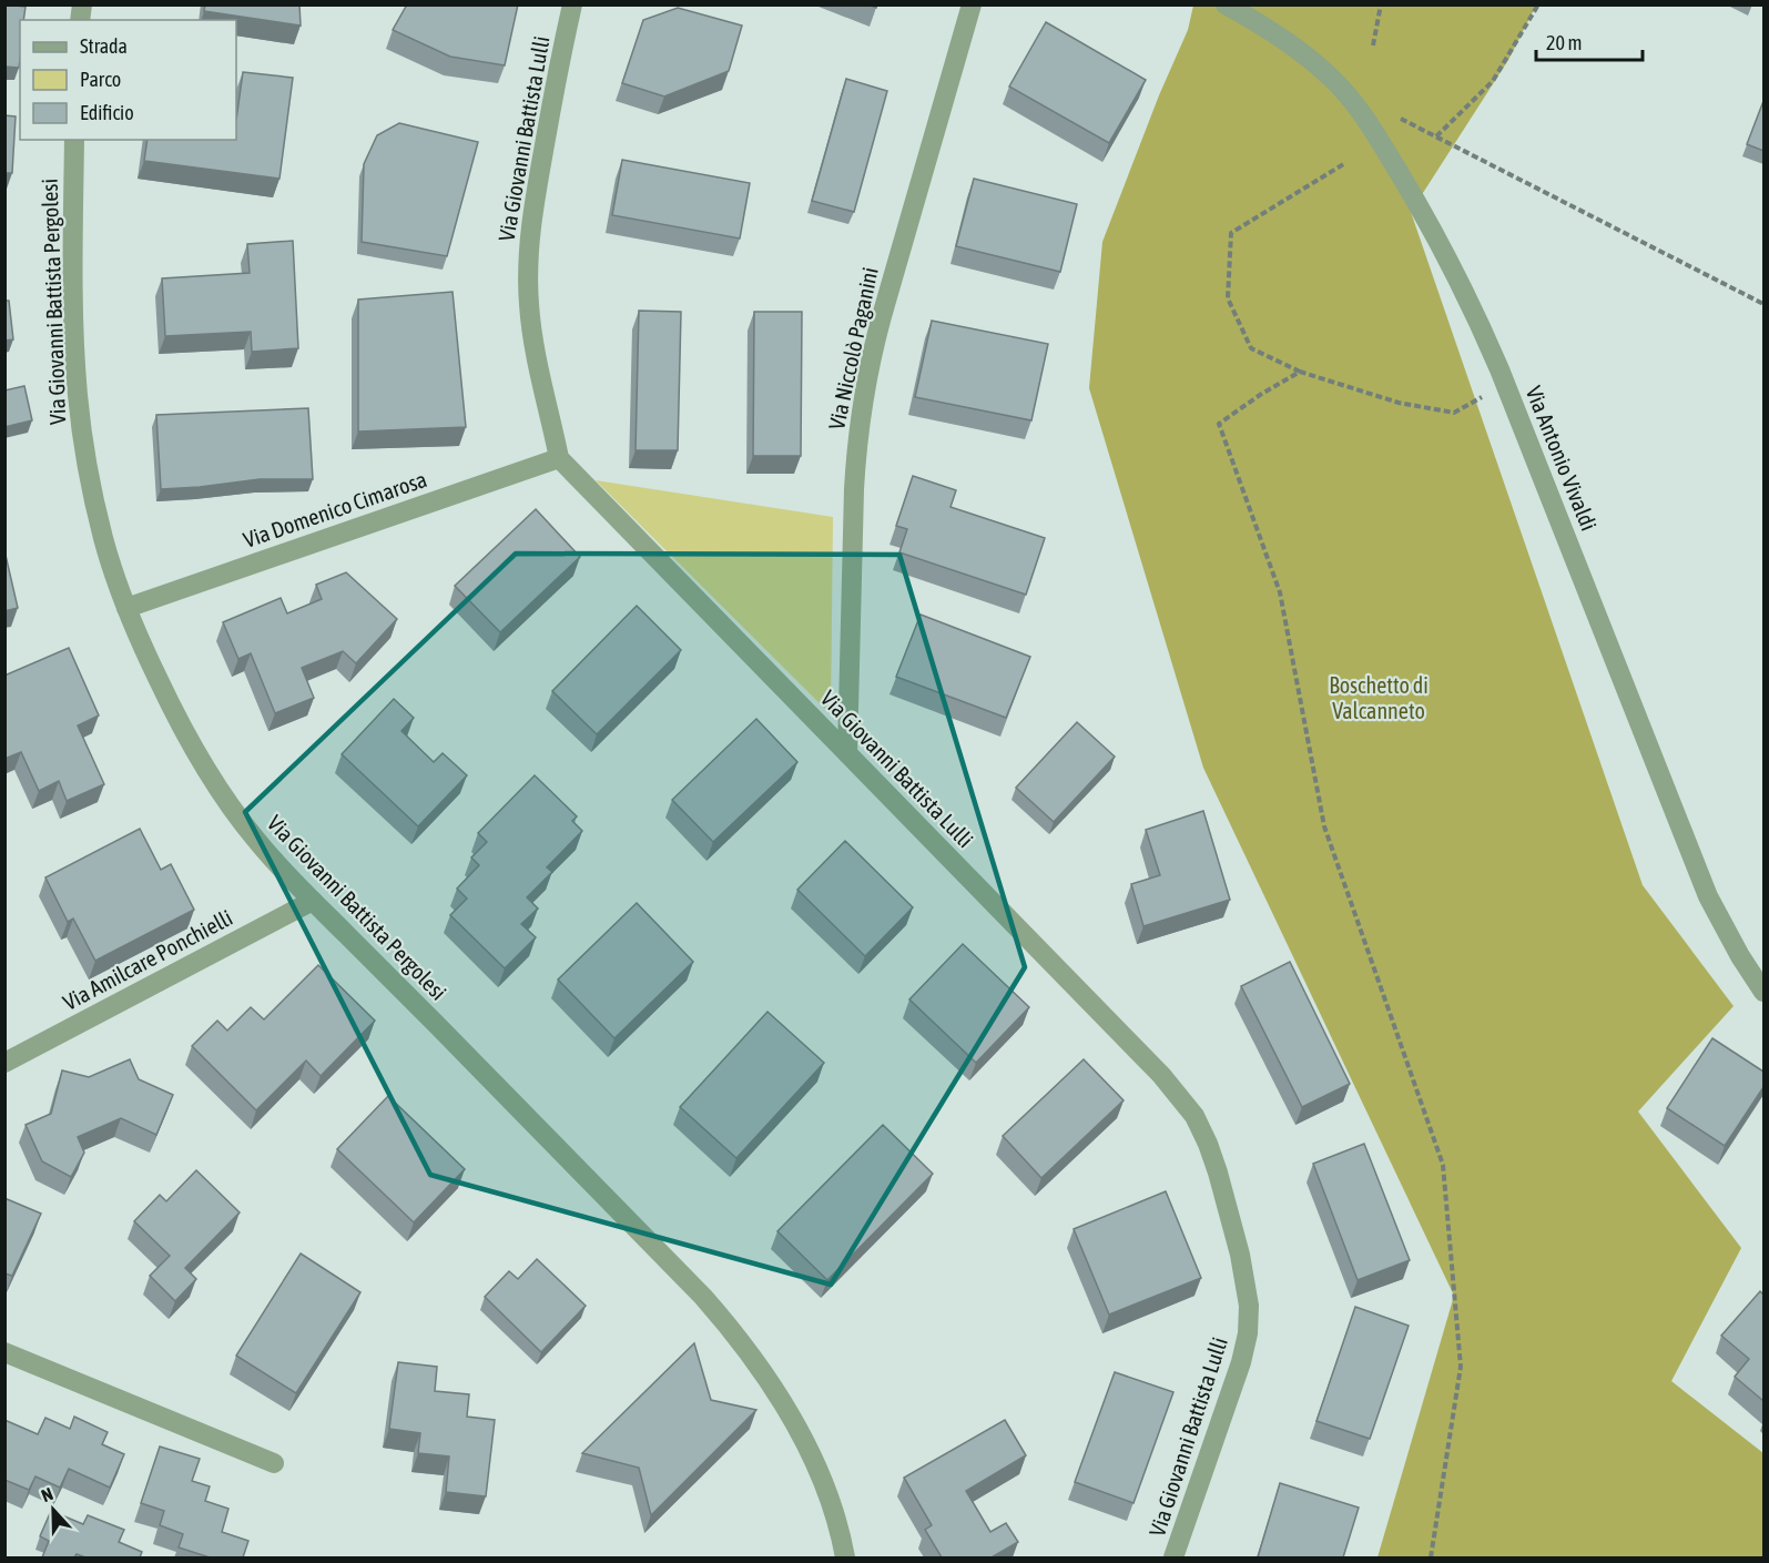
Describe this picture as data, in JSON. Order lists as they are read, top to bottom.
{
  "streets": {
    "street": [
      "Via Giovanni Battista Lulli",
      "Via Giovanni Battista Pergolesi",
      "Via Niccolò Paganini",
      "Via Antonio Vivaldi",
      "Via Domenico Cimarosa",
      "Via Amilcare Ponchielli"
    ]
  },
  "crossings": [
    ["Via Giovanni Battista Lulli", "Via Niccolò Paganini"],
    ["Via Giovanni Battista Lulli", "Via Domenico Cimarosa"],
    ["Via Giovanni Battista Pergolesi", "Via Domenico Cimarosa"],
    ["Via Giovanni Battista Pergolesi", "Via Amilcare Ponchielli"]
  ],
  "parks": ["Boschetto di Valcanneto"],
  "legend": ["Strada", "Parco", "Edificio"],
  "scale_bar": "20 m",
  "north": "top"
}
